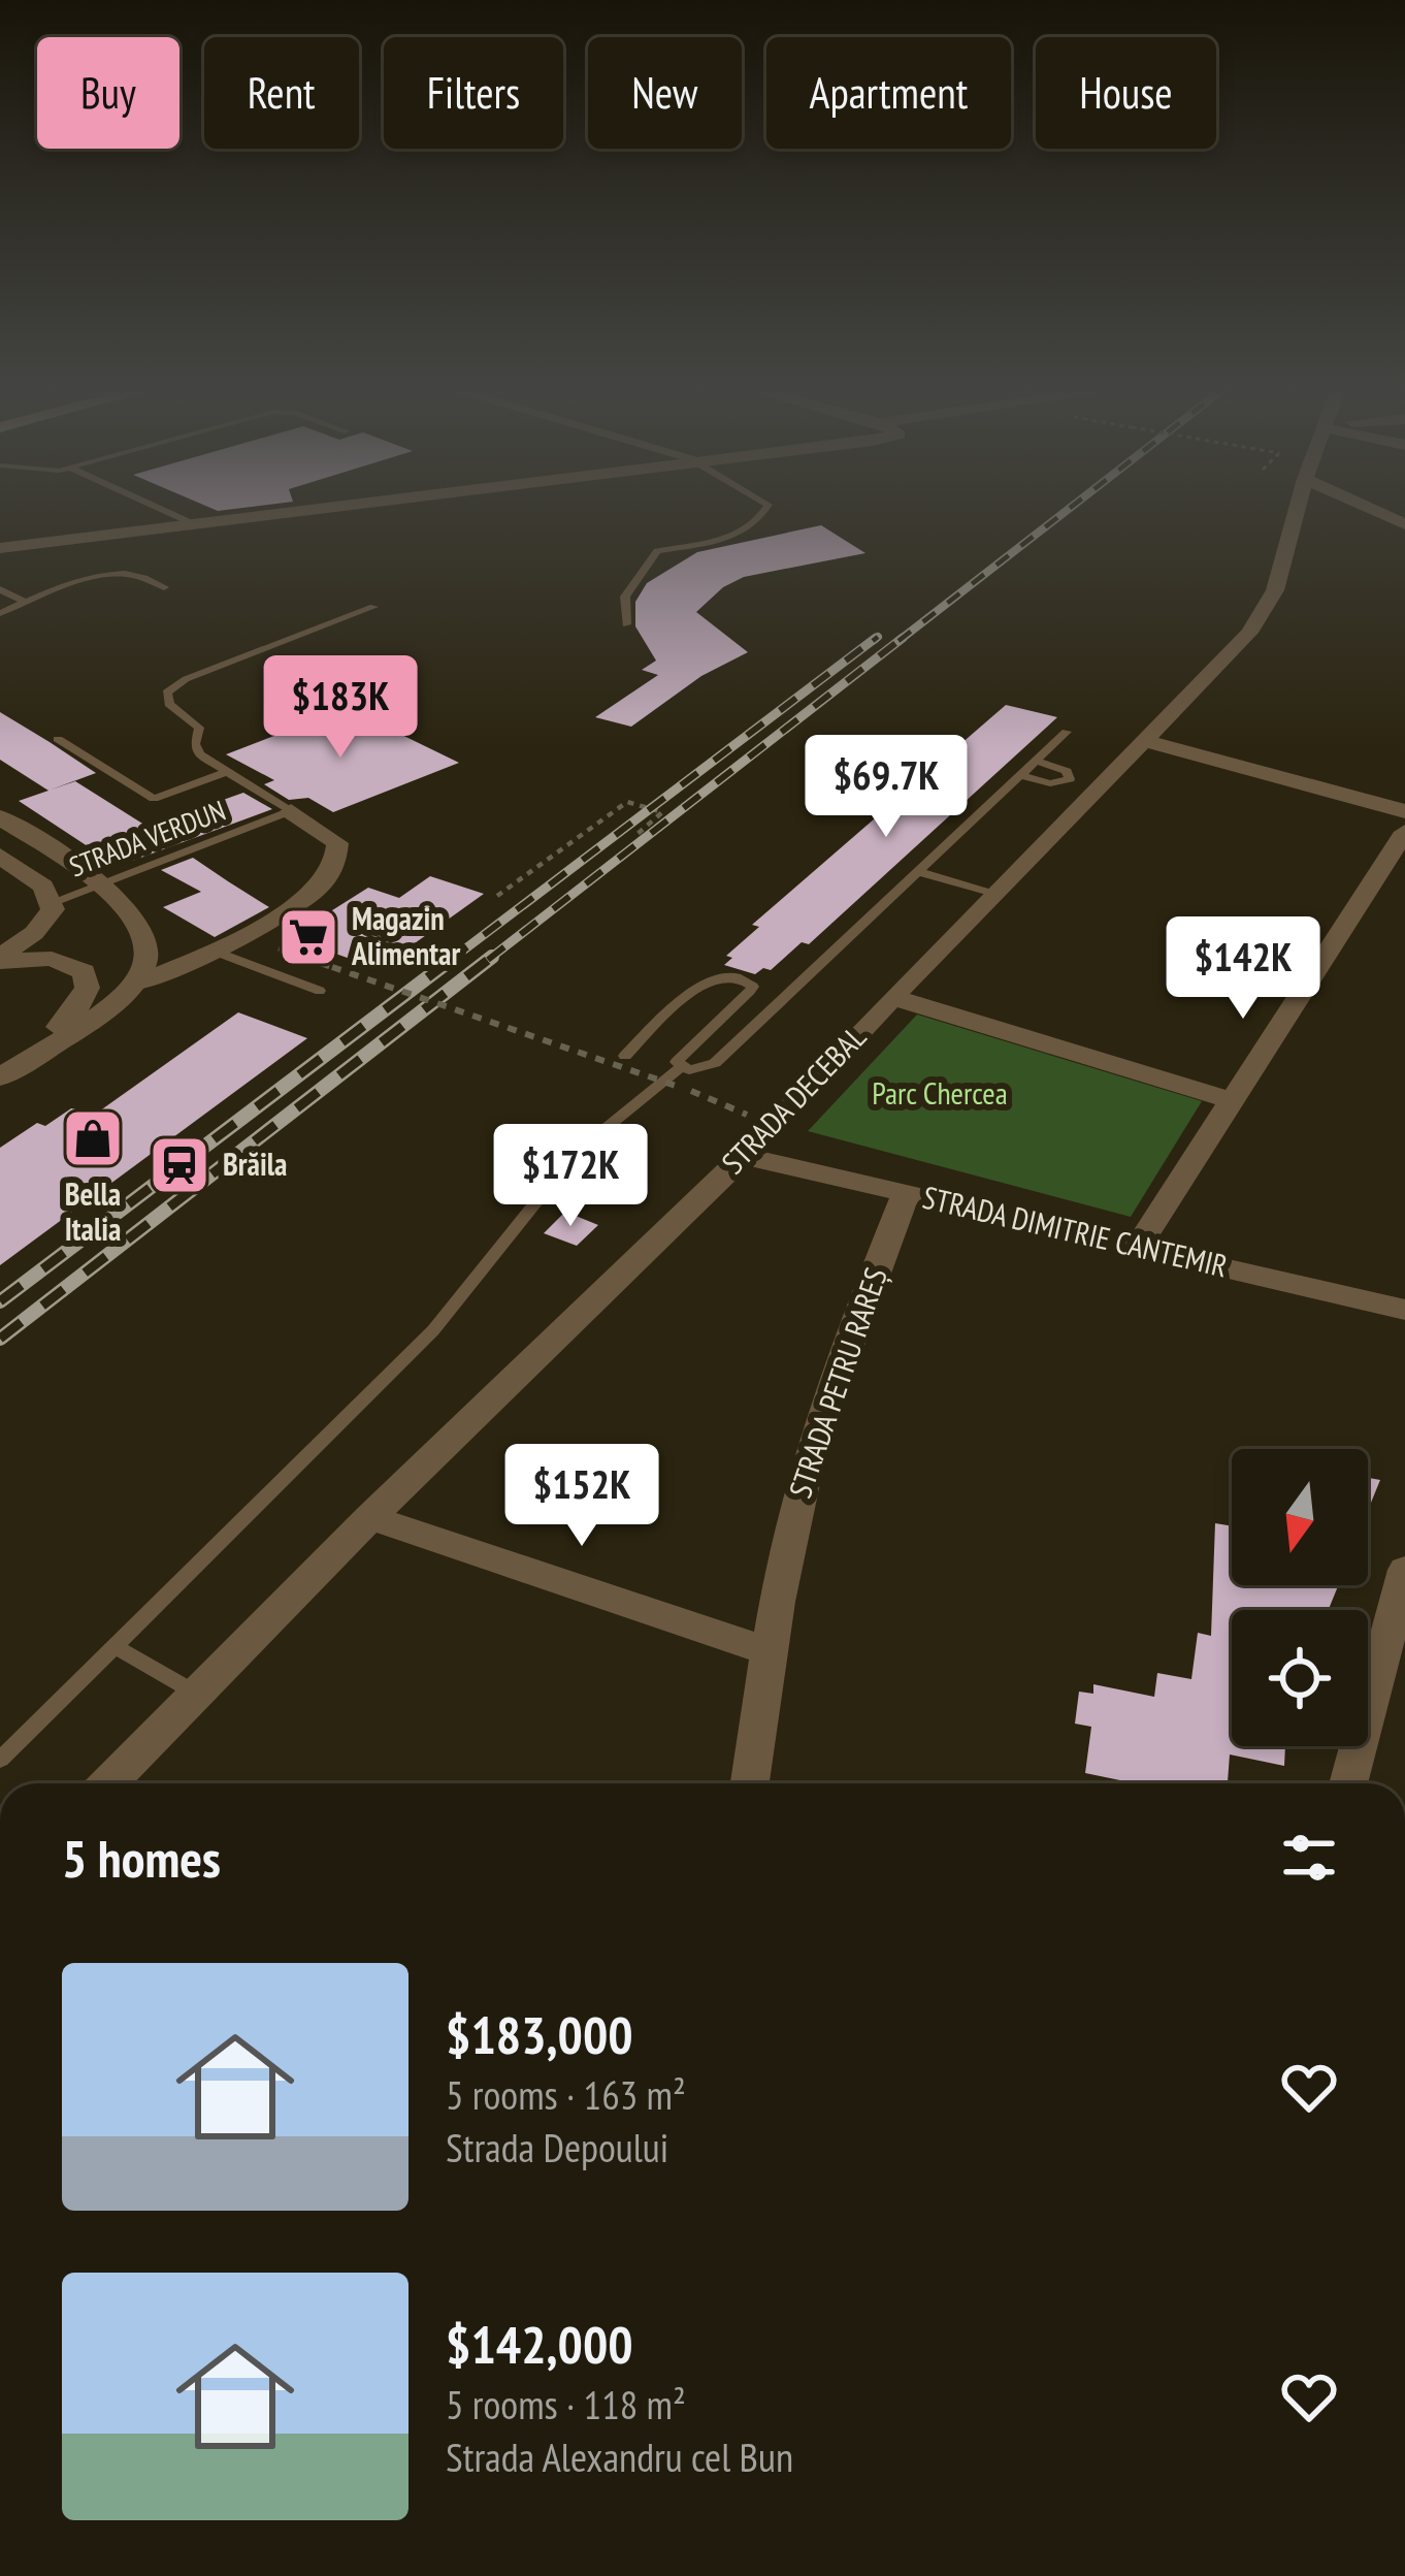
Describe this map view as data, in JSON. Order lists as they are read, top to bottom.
{
  "streets": {
    "street": ["STRADA DECEBAL", "STRADA DIMITRIE CANTEMIR", "STRADA PETRU RAREȘ"],
    "lane": ["STRADA VERDUN"]
  },
  "crossings": [
    ["STRADA DECEBAL", "STRADA DIMITRIE CANTEMIR"],
    ["STRADA DIMITRIE CANTEMIR", "STRADA PETRU RAREȘ"]
  ],
  "parks": ["Parc Chercea"],
  "places": {
    "supermarket": ["Magazin Alimentar"],
    "shop": ["Bella Italia"],
    "station": ["Brăila"]
  },
  "north": "bottom",
  "page": {
    "chip": [
      "Buy",
      "Rent",
      "Filters",
      "New",
      "Apartment",
      "House"
    ],
    "price": [
      "$183K",
      "$69.7K",
      "$142K",
      "$172K",
      "$152K"
    ],
    "heading": "5 homes",
    "list": [
      {
        "name": "$183,000",
        "note": "5 rooms · 163 m² · Strada Depoului"
      },
      {
        "name": "$142,000",
        "note": "5 rooms · 118 m² · Strada Alexandru cel Bun"
      }
    ]
  }
}
